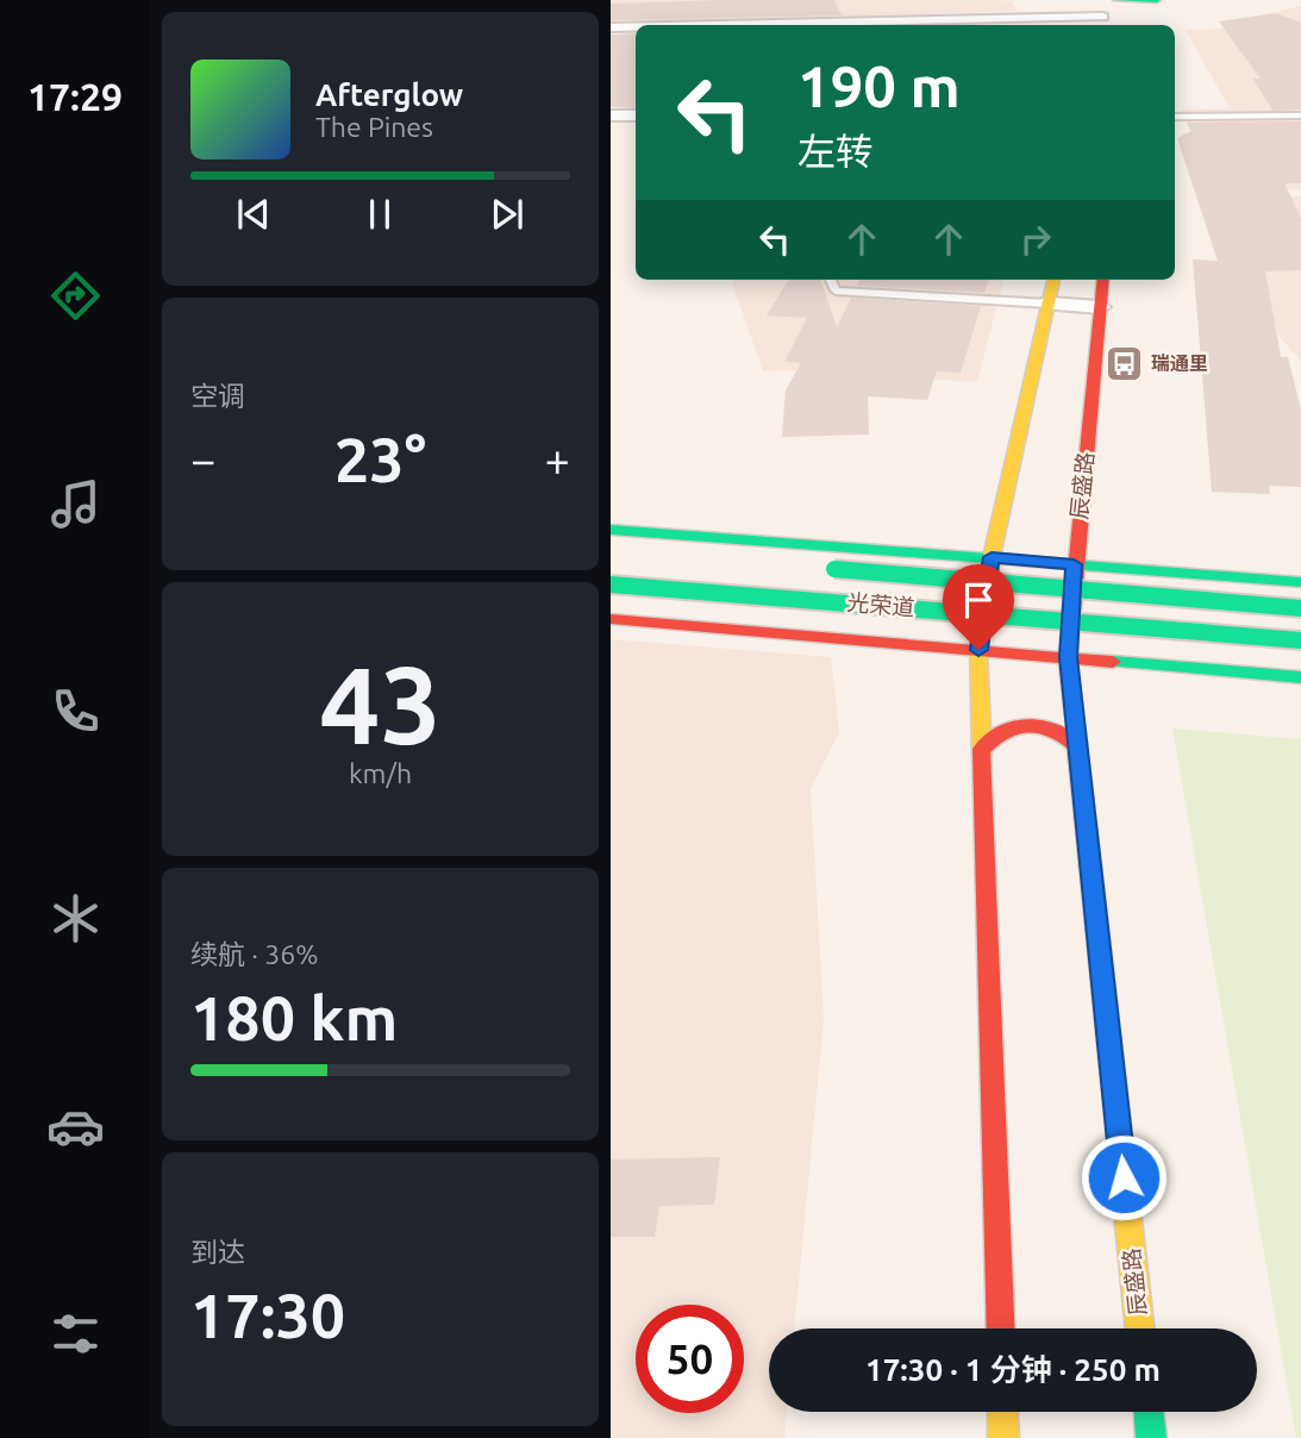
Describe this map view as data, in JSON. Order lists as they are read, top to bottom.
{
  "streets": {
    "main road": ["辰盛路", "光荣道"]
  },
  "places": {
    "bus stop": ["瑞通里"]
  },
  "page": {
    "tabs": "17:29",
    "turn": ["190 m", "左转"],
    "song": ["Afterglow", "The Pines"],
    "tile": [
      "空调",
      ["43", "km/h"],
      ["续航 · 36%", "180 km"],
      ["到达", "17:30"]
    ],
    "heat": ["−", "23°", "+"],
    "limit": "50",
    "trip": "17:30 · 1 分钟 · 250 m"
  }
}
